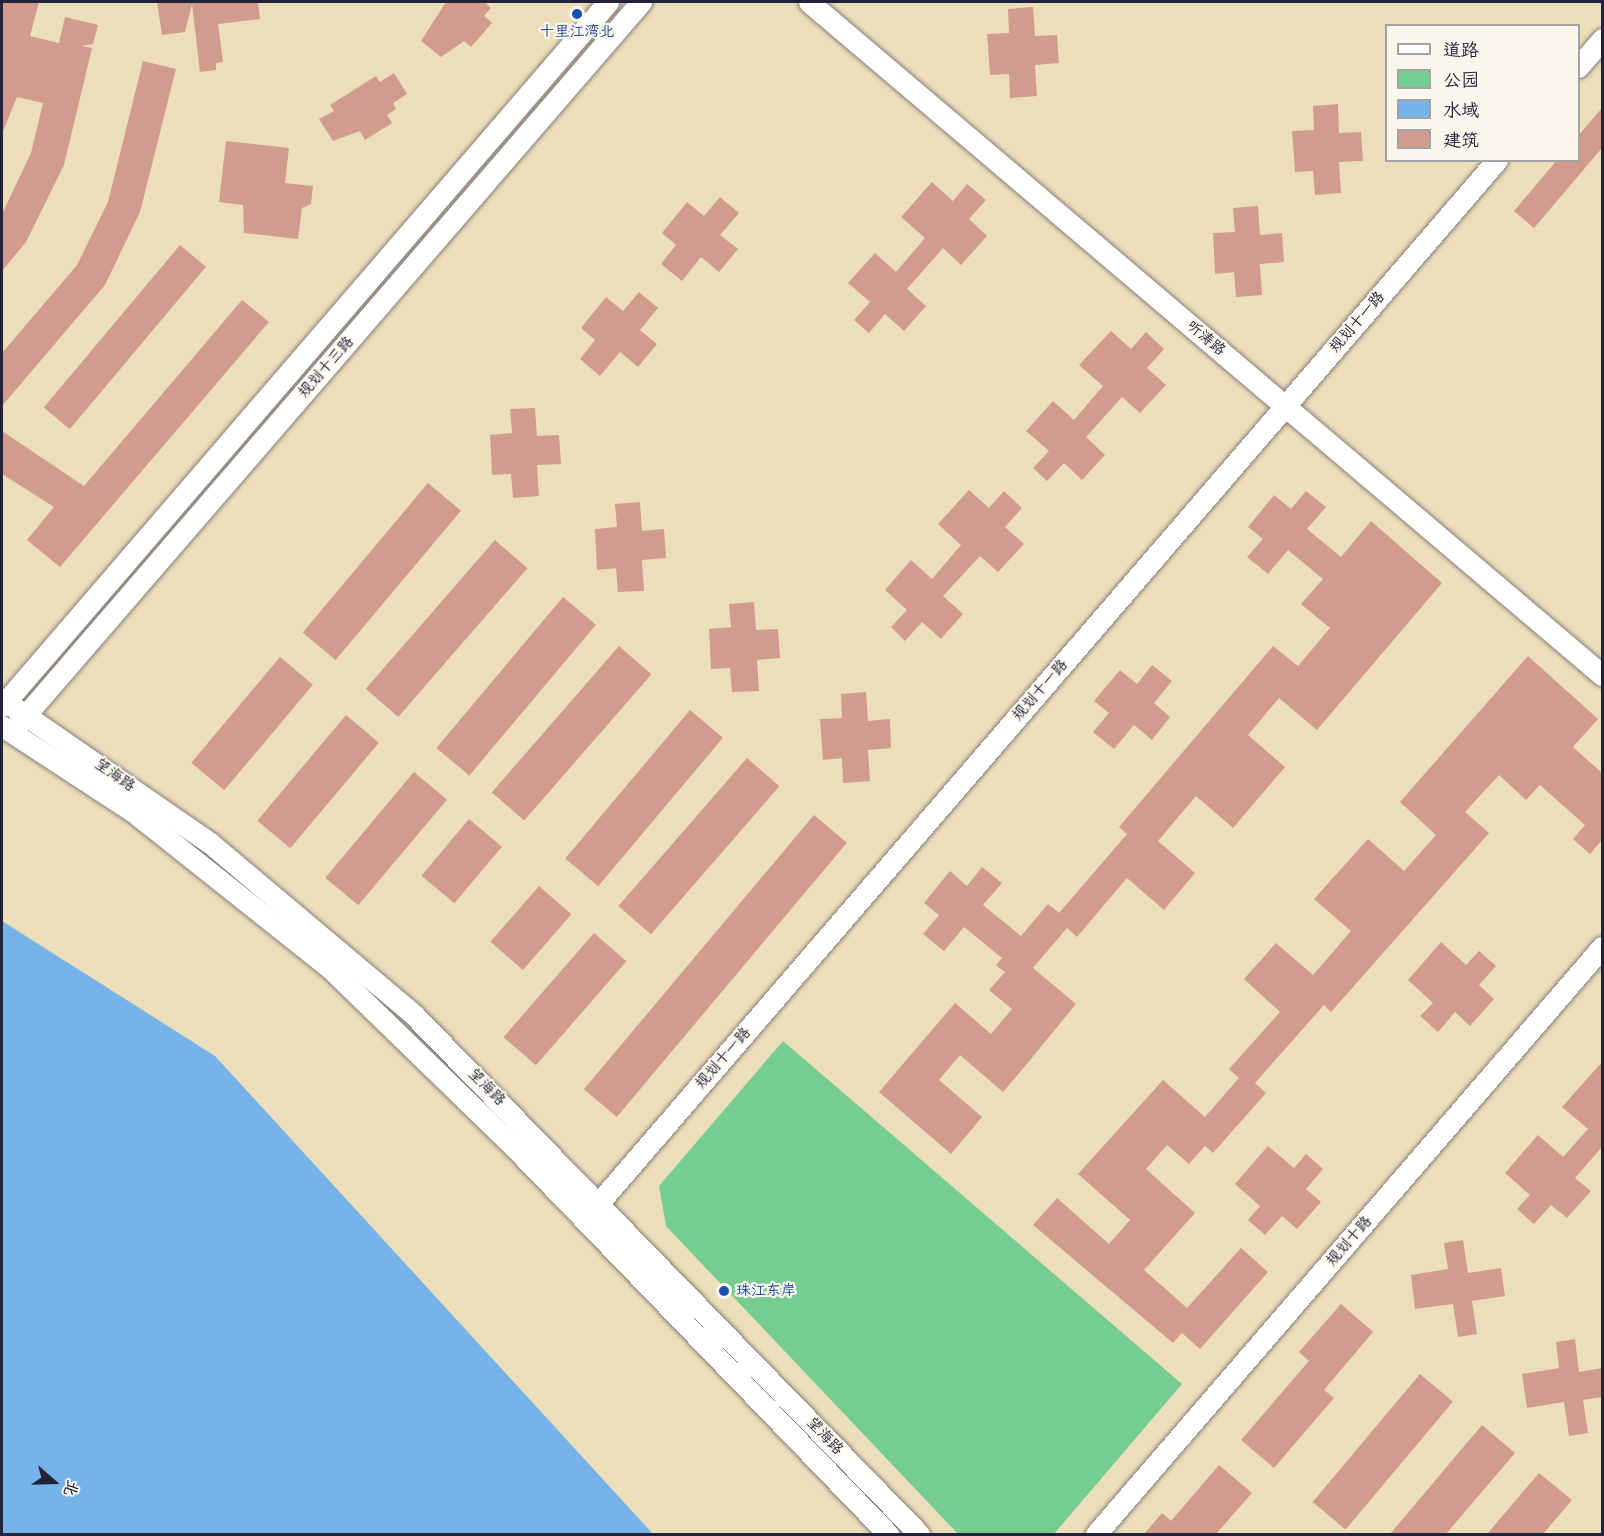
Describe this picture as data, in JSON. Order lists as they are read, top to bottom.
{
  "streets": {
    "street": [
      "规划十一路",
      "听涛路",
      "规划十三路",
      "望海路",
      "规划十路"
    ]
  },
  "crossings": [
    ["规划十一路", "听涛路"],
    ["规划十一路", "望海路"],
    ["规划十三路", "望海路"]
  ],
  "places": ["十里江湾北", "珠江东岸"],
  "legend": [
    "道路",
    "公园",
    "水域",
    "建筑"
  ],
  "north": "right"
}
